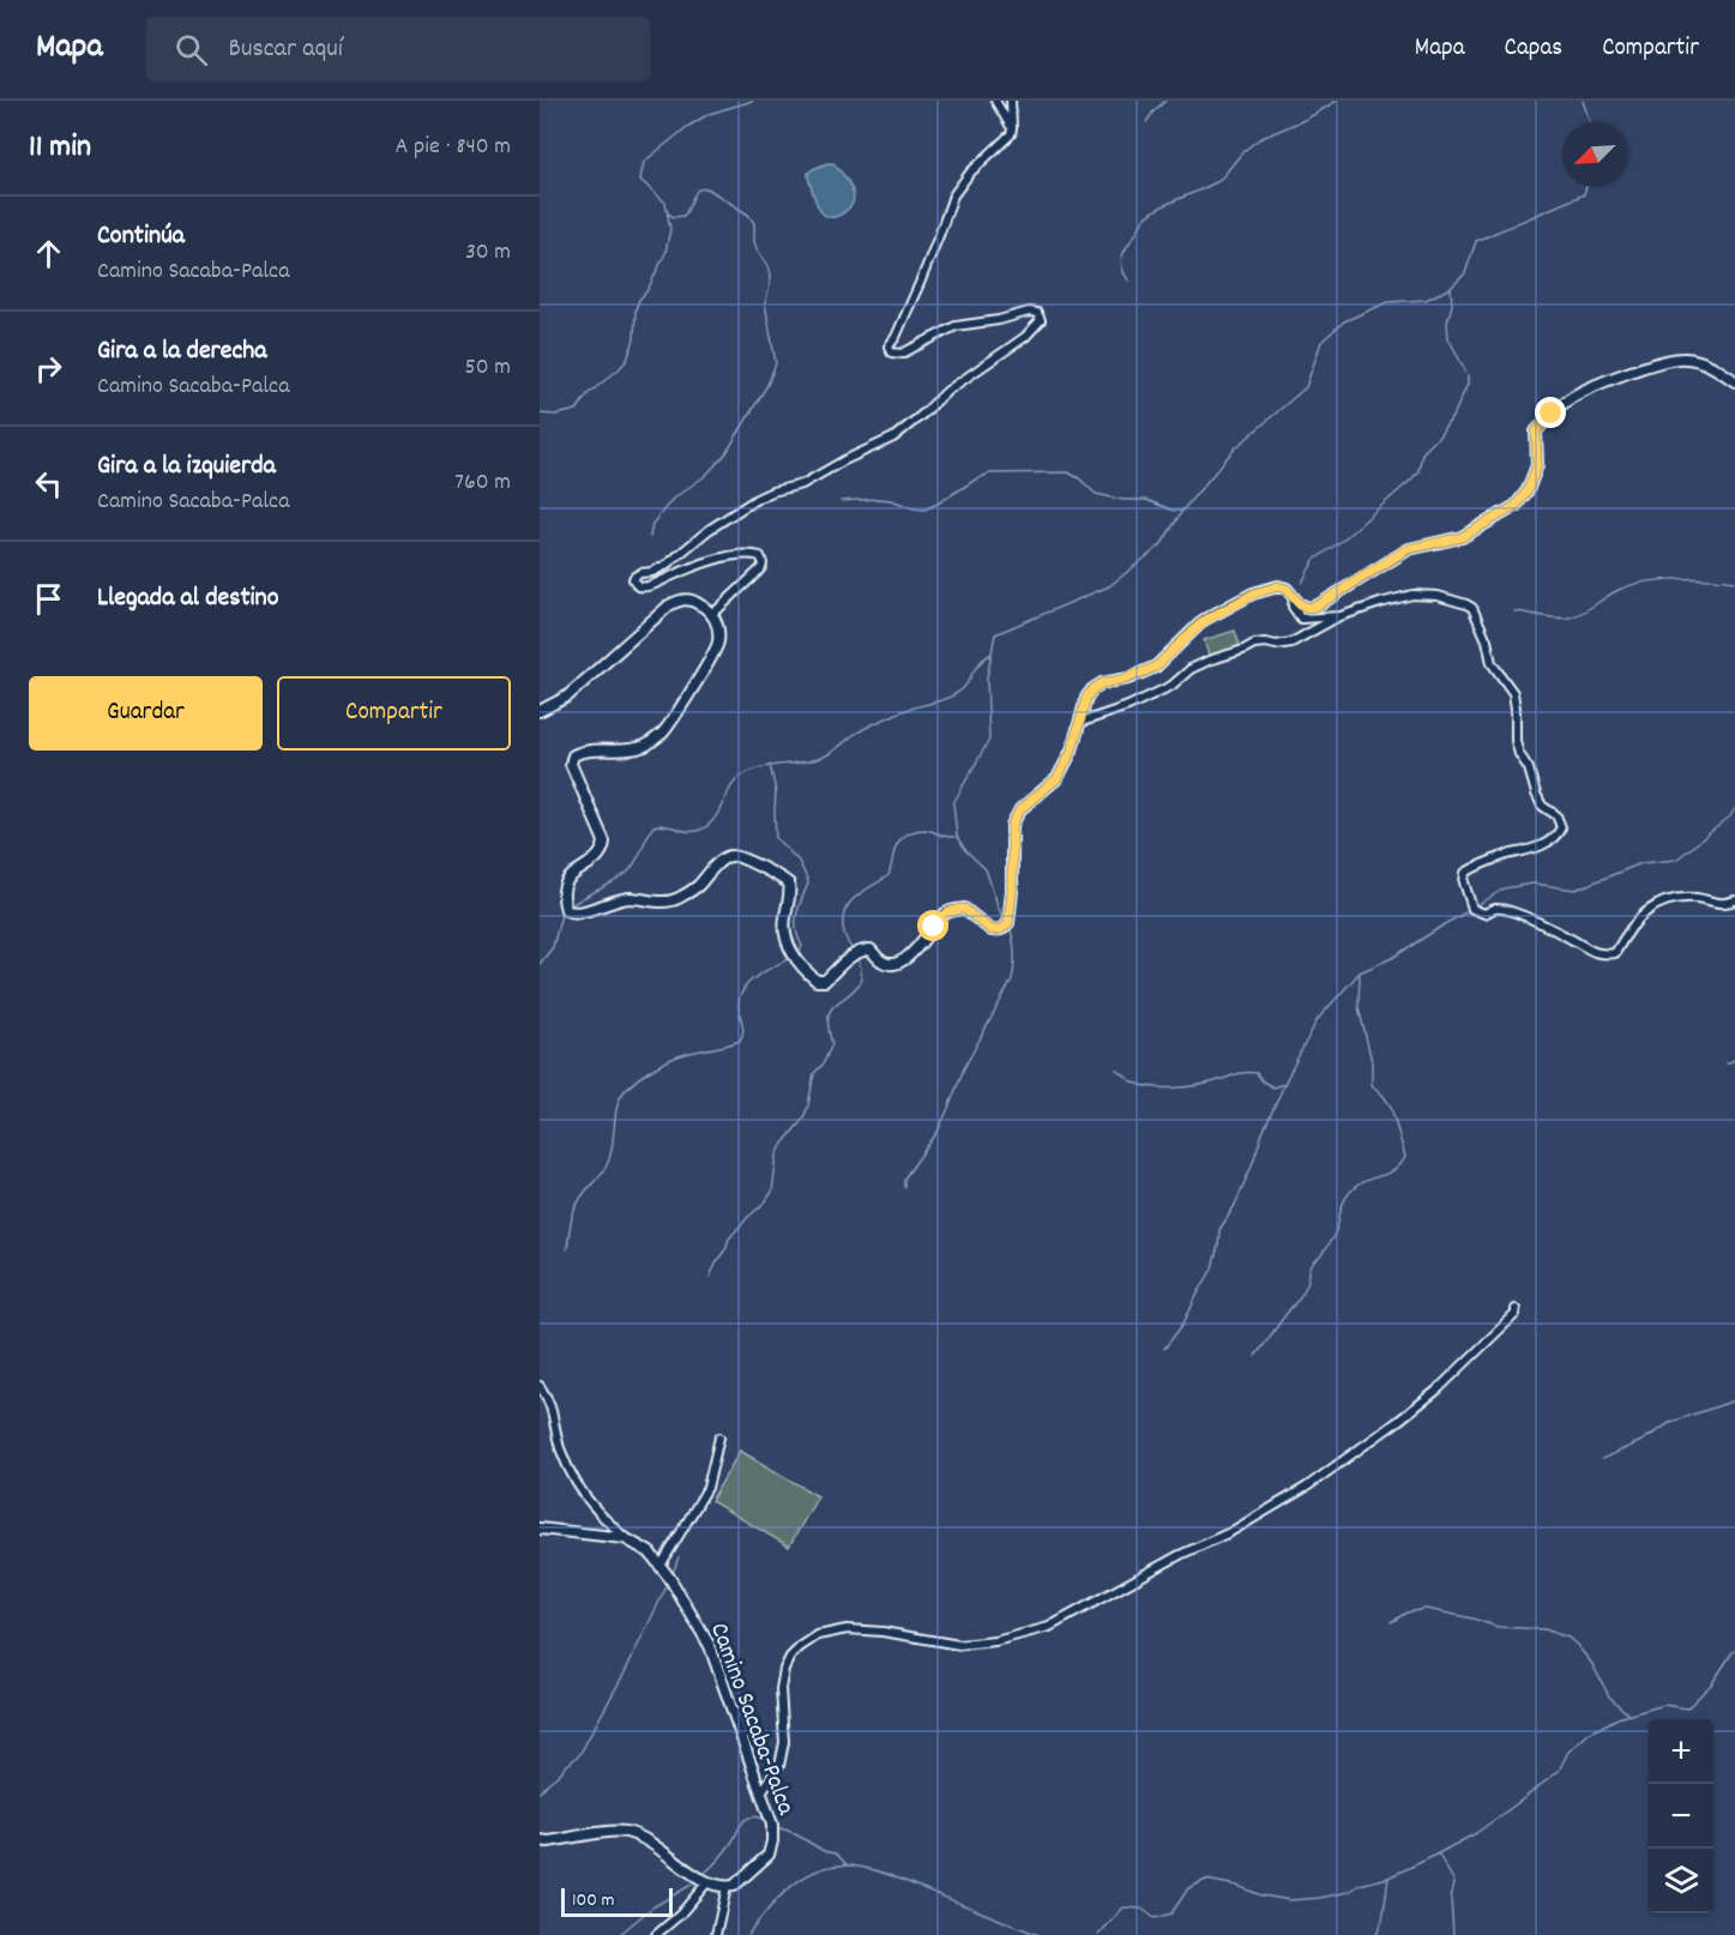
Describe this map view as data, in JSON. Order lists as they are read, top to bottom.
{
  "streets": {
    "street": ["Camino Sacaba-Palca"]
  },
  "scale_bar": "100 m",
  "north": "bottom left",
  "page": {
    "header": "Mapa",
    "search": "Buscar aquí",
    "nav": ["Mapa", "Capas", "Compartir"],
    "heading": ["11 min", "A pie · 840 m"],
    "list": [
      ["Continúa", "Camino Sacaba-Palca", "30 m"],
      ["Gira a la derecha", "Camino Sacaba-Palca", "50 m"],
      ["Gira a la izquierda", "Camino Sacaba-Palca", "760 m"],
      "Llegada al destino"
    ],
    "buttons": ["Guardar", "Compartir"],
    "map_buttons": ["+", "−"],
    "scale": "100 m"
  }
}
